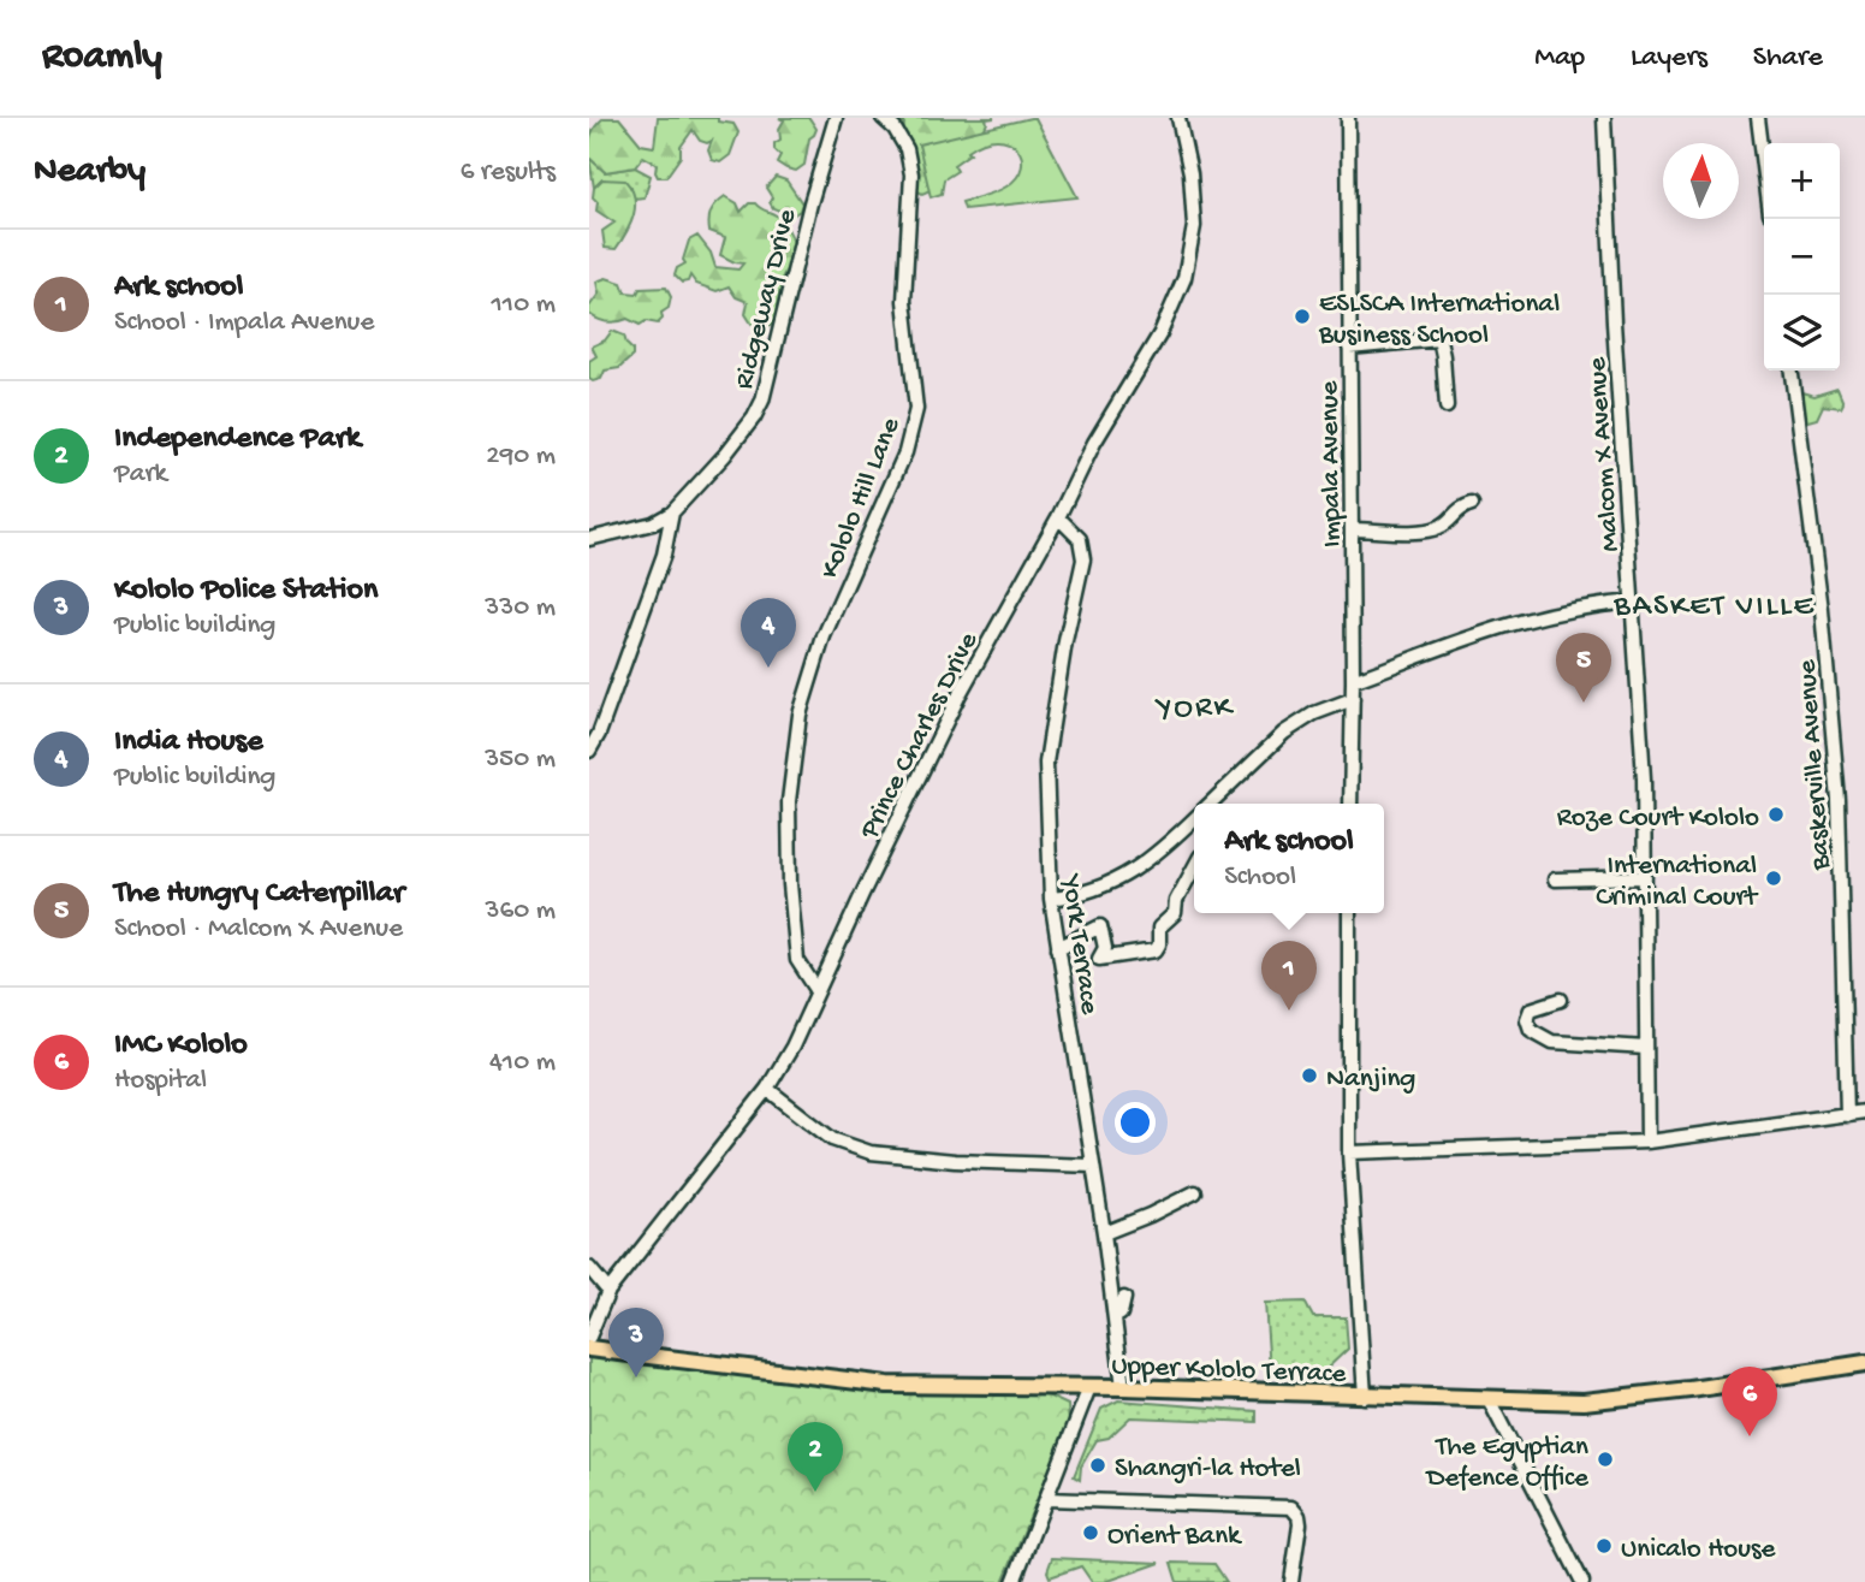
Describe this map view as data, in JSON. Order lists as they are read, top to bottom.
{
  "streets": {
    "main road": ["Upper Kololo Terrace"],
    "street": [
      "Ridgeway Drive",
      "Malcom X Avenue",
      "Impala Avenue",
      "Kololo Hill Lane",
      "Prince Charles Drive",
      "Baskerville Avenue",
      "York Terrace"
    ]
  },
  "crossings": [
    ["Kololo Hill Lane", "Prince Charles Drive"],
    ["Prince Charles Drive", "York Terrace"],
    ["York Terrace", "Upper Kololo Terrace"]
  ],
  "districts": ["BASKET VILLE", "YORK"],
  "places": [
    "ESLSCA International Business School",
    "Roze Court Kololo",
    "International Criminal Court",
    "Nanjing",
    "The Egyptian Defence Office",
    "Shangri-la Hotel",
    "Orient Bank",
    "Unicalo House"
  ],
  "north": "top",
  "page": {
    "header": "Roamly",
    "nav": ["Map", "Layers", "Share"],
    "heading": ["Nearby", "6 results"],
    "map_buttons": ["+", "−"],
    "list": [
      {
        "mark": "1",
        "name": "Ark school",
        "note": "School · Impala Avenue",
        "value": "110 m"
      },
      {
        "mark": "2",
        "name": "Independence Park",
        "note": "Park",
        "value": "290 m"
      },
      {
        "mark": "3",
        "name": "Kololo Police Station",
        "note": "Public building",
        "value": "330 m"
      },
      {
        "mark": "4",
        "name": "India House",
        "note": "Public building",
        "value": "350 m"
      },
      {
        "mark": "5",
        "name": "The Hungry Caterpillar",
        "note": "School · Malcom X Avenue",
        "value": "360 m"
      },
      {
        "mark": "6",
        "name": "IMC Kololo",
        "note": "Hospital",
        "value": "410 m"
      }
    ],
    "pins": [
      "4",
      "5",
      "1",
      "3",
      "6",
      "2"
    ],
    "popup": ["Ark school", "School"]
  }
}
